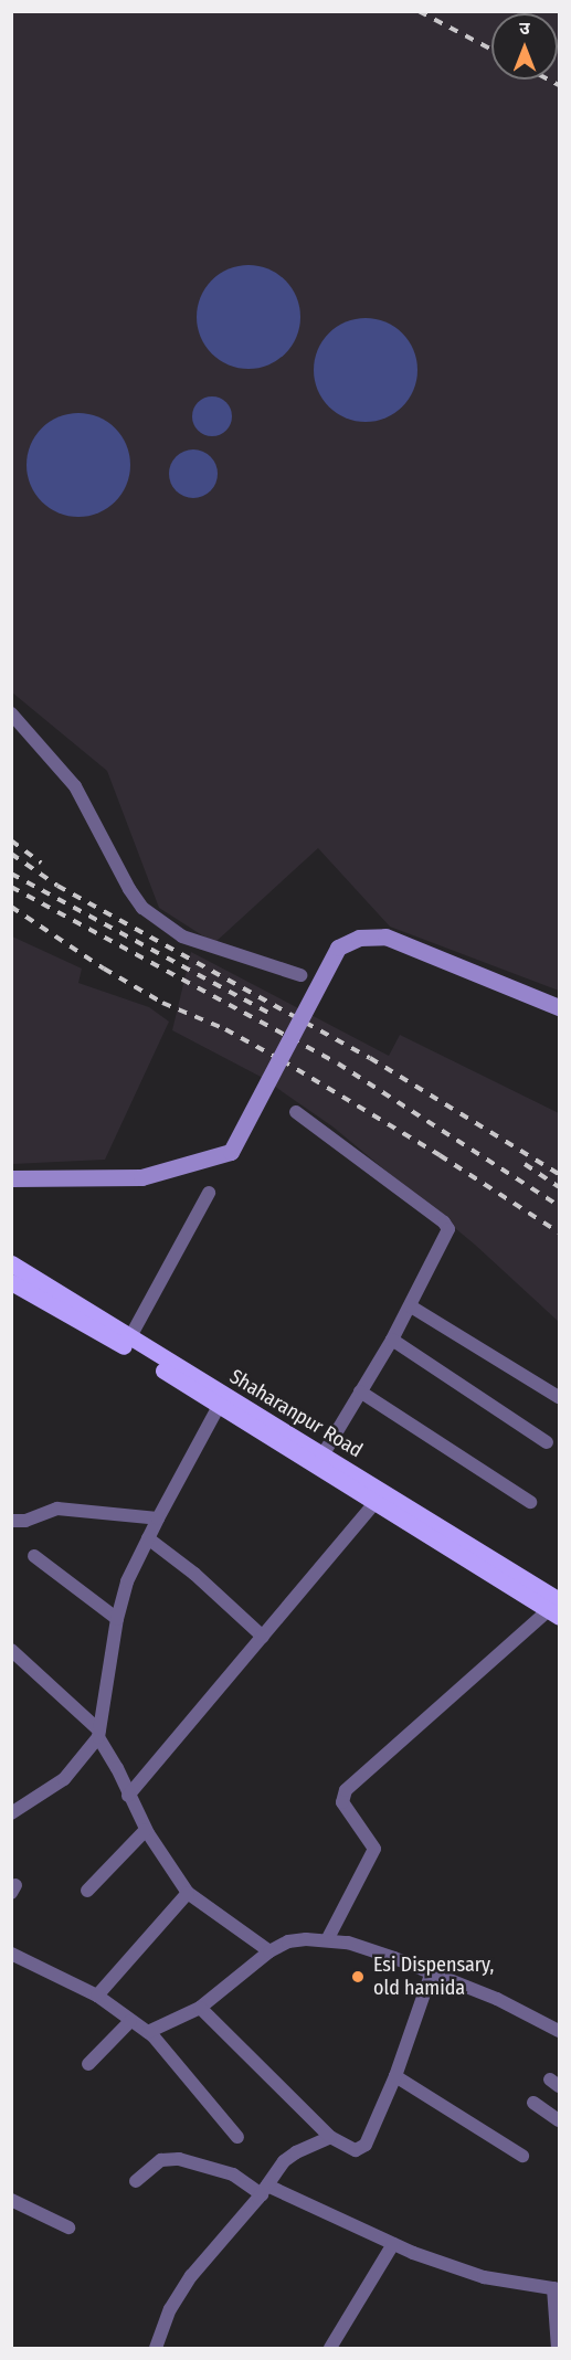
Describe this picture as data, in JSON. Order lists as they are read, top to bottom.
{
  "streets": {
    "main road": ["Shaharanpur Road"]
  },
  "places": ["Esi Dispensary, old hamida"],
  "north": "top"
}
